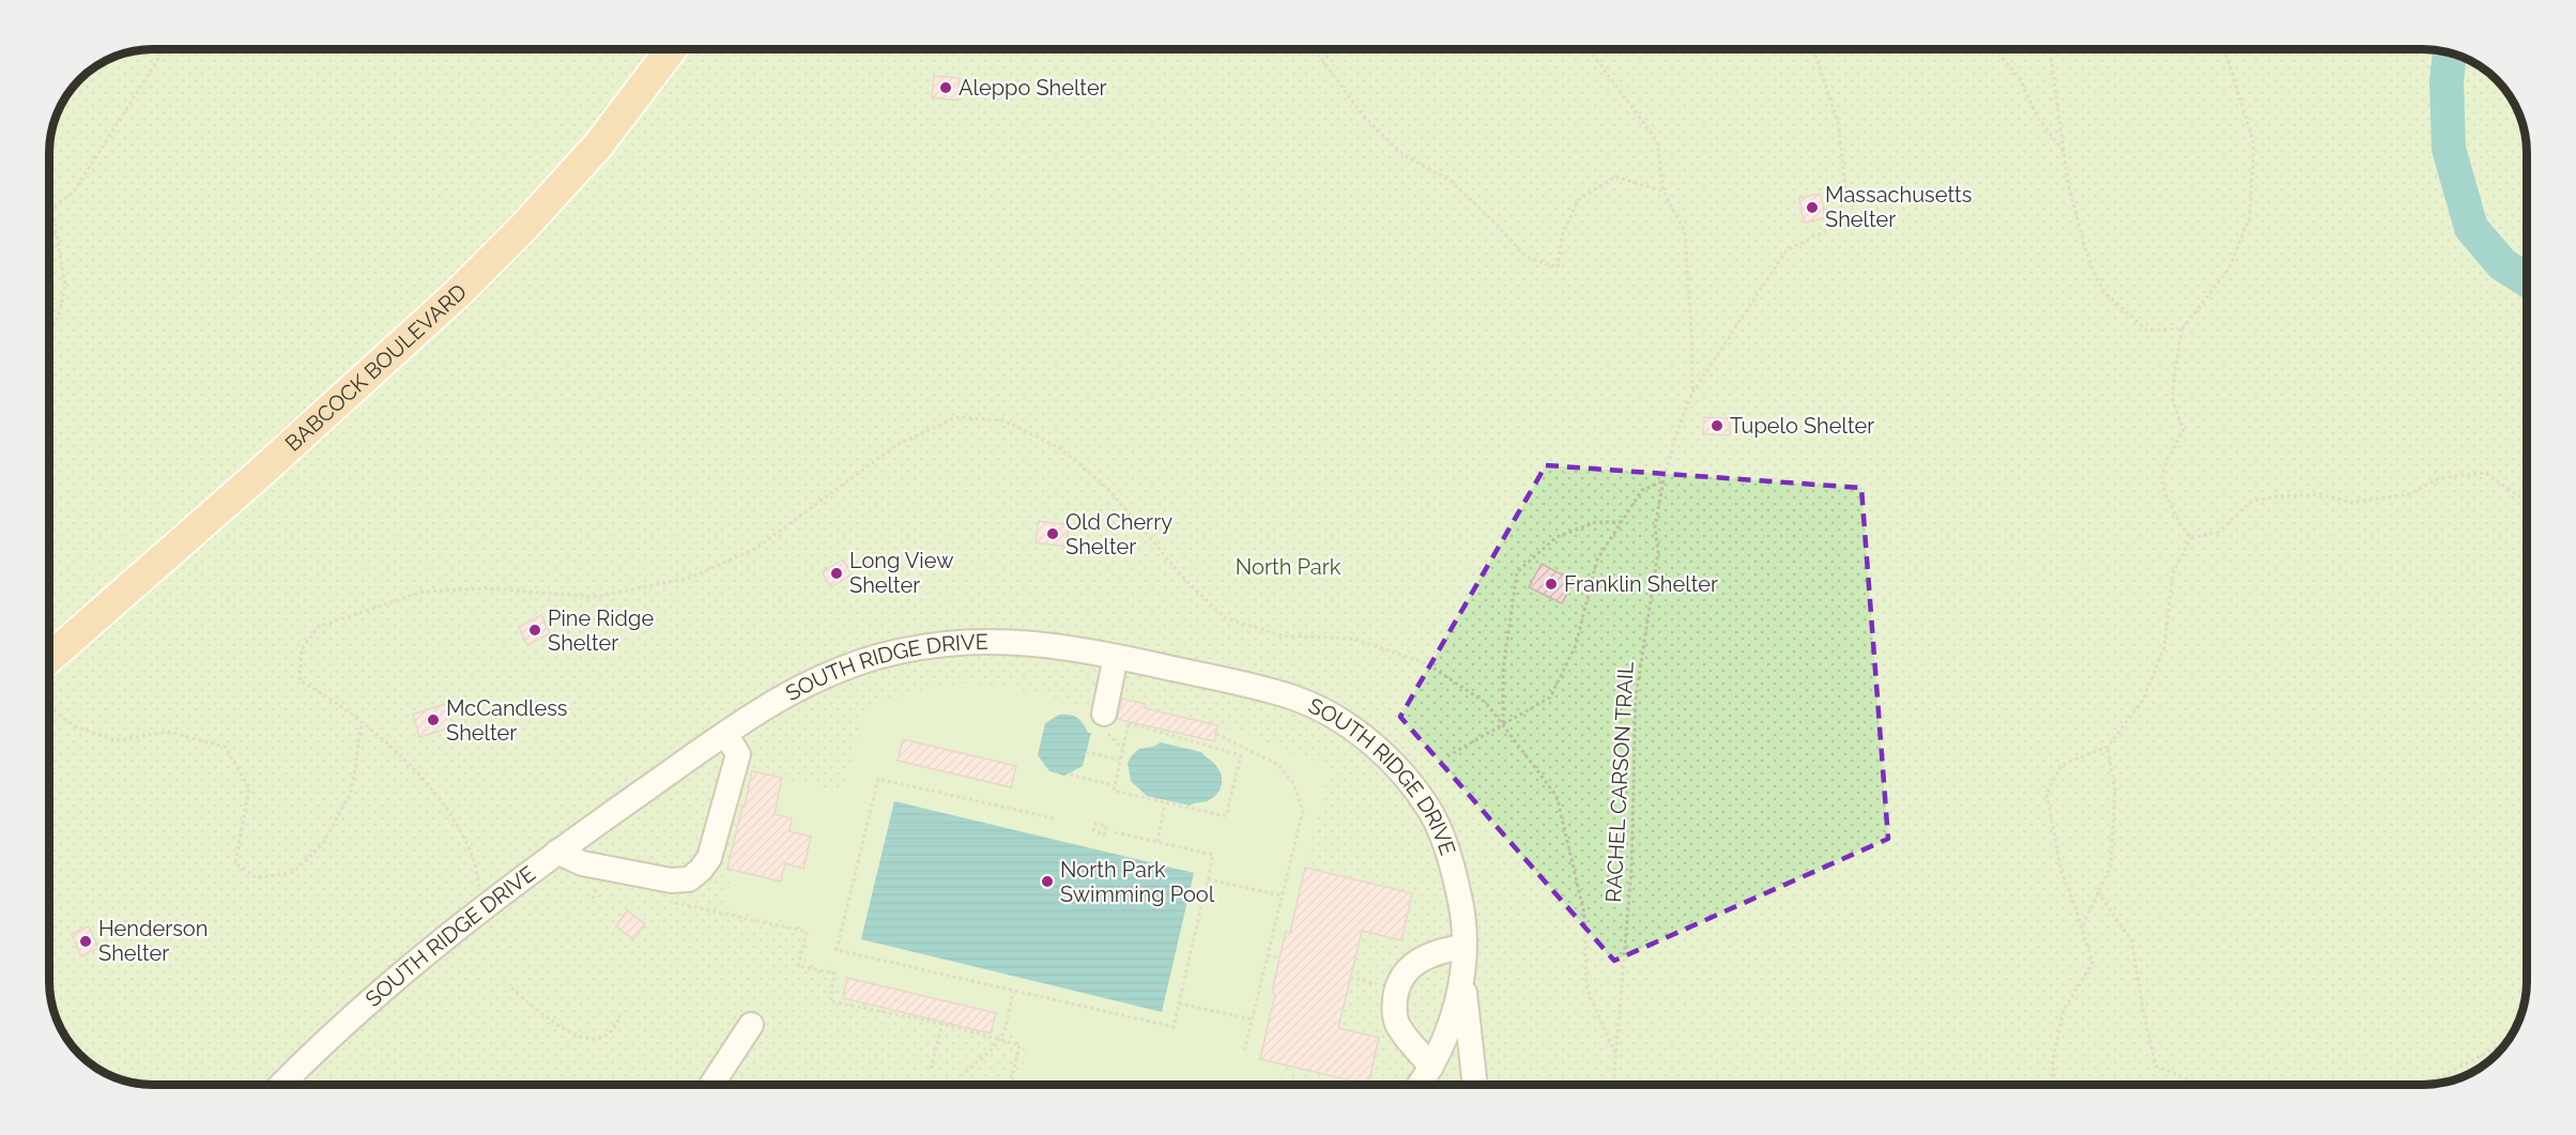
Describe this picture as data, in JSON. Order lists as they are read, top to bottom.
{
  "streets": {
    "main road": ["BABCOCK BOULEVARD"],
    "street": ["SOUTH RIDGE DRIVE"],
    "path": ["RACHEL CARSON TRAIL"]
  },
  "parks": ["North Park"],
  "places": [
    "Aleppo Shelter",
    "Massachusetts Shelter",
    "Tupelo Shelter",
    "Old Cherry Shelter",
    "Long View Shelter",
    "Franklin Shelter",
    "Pine Ridge Shelter",
    "McCandless Shelter",
    "North Park Swimming Pool",
    "Henderson Shelter"
  ]
}
